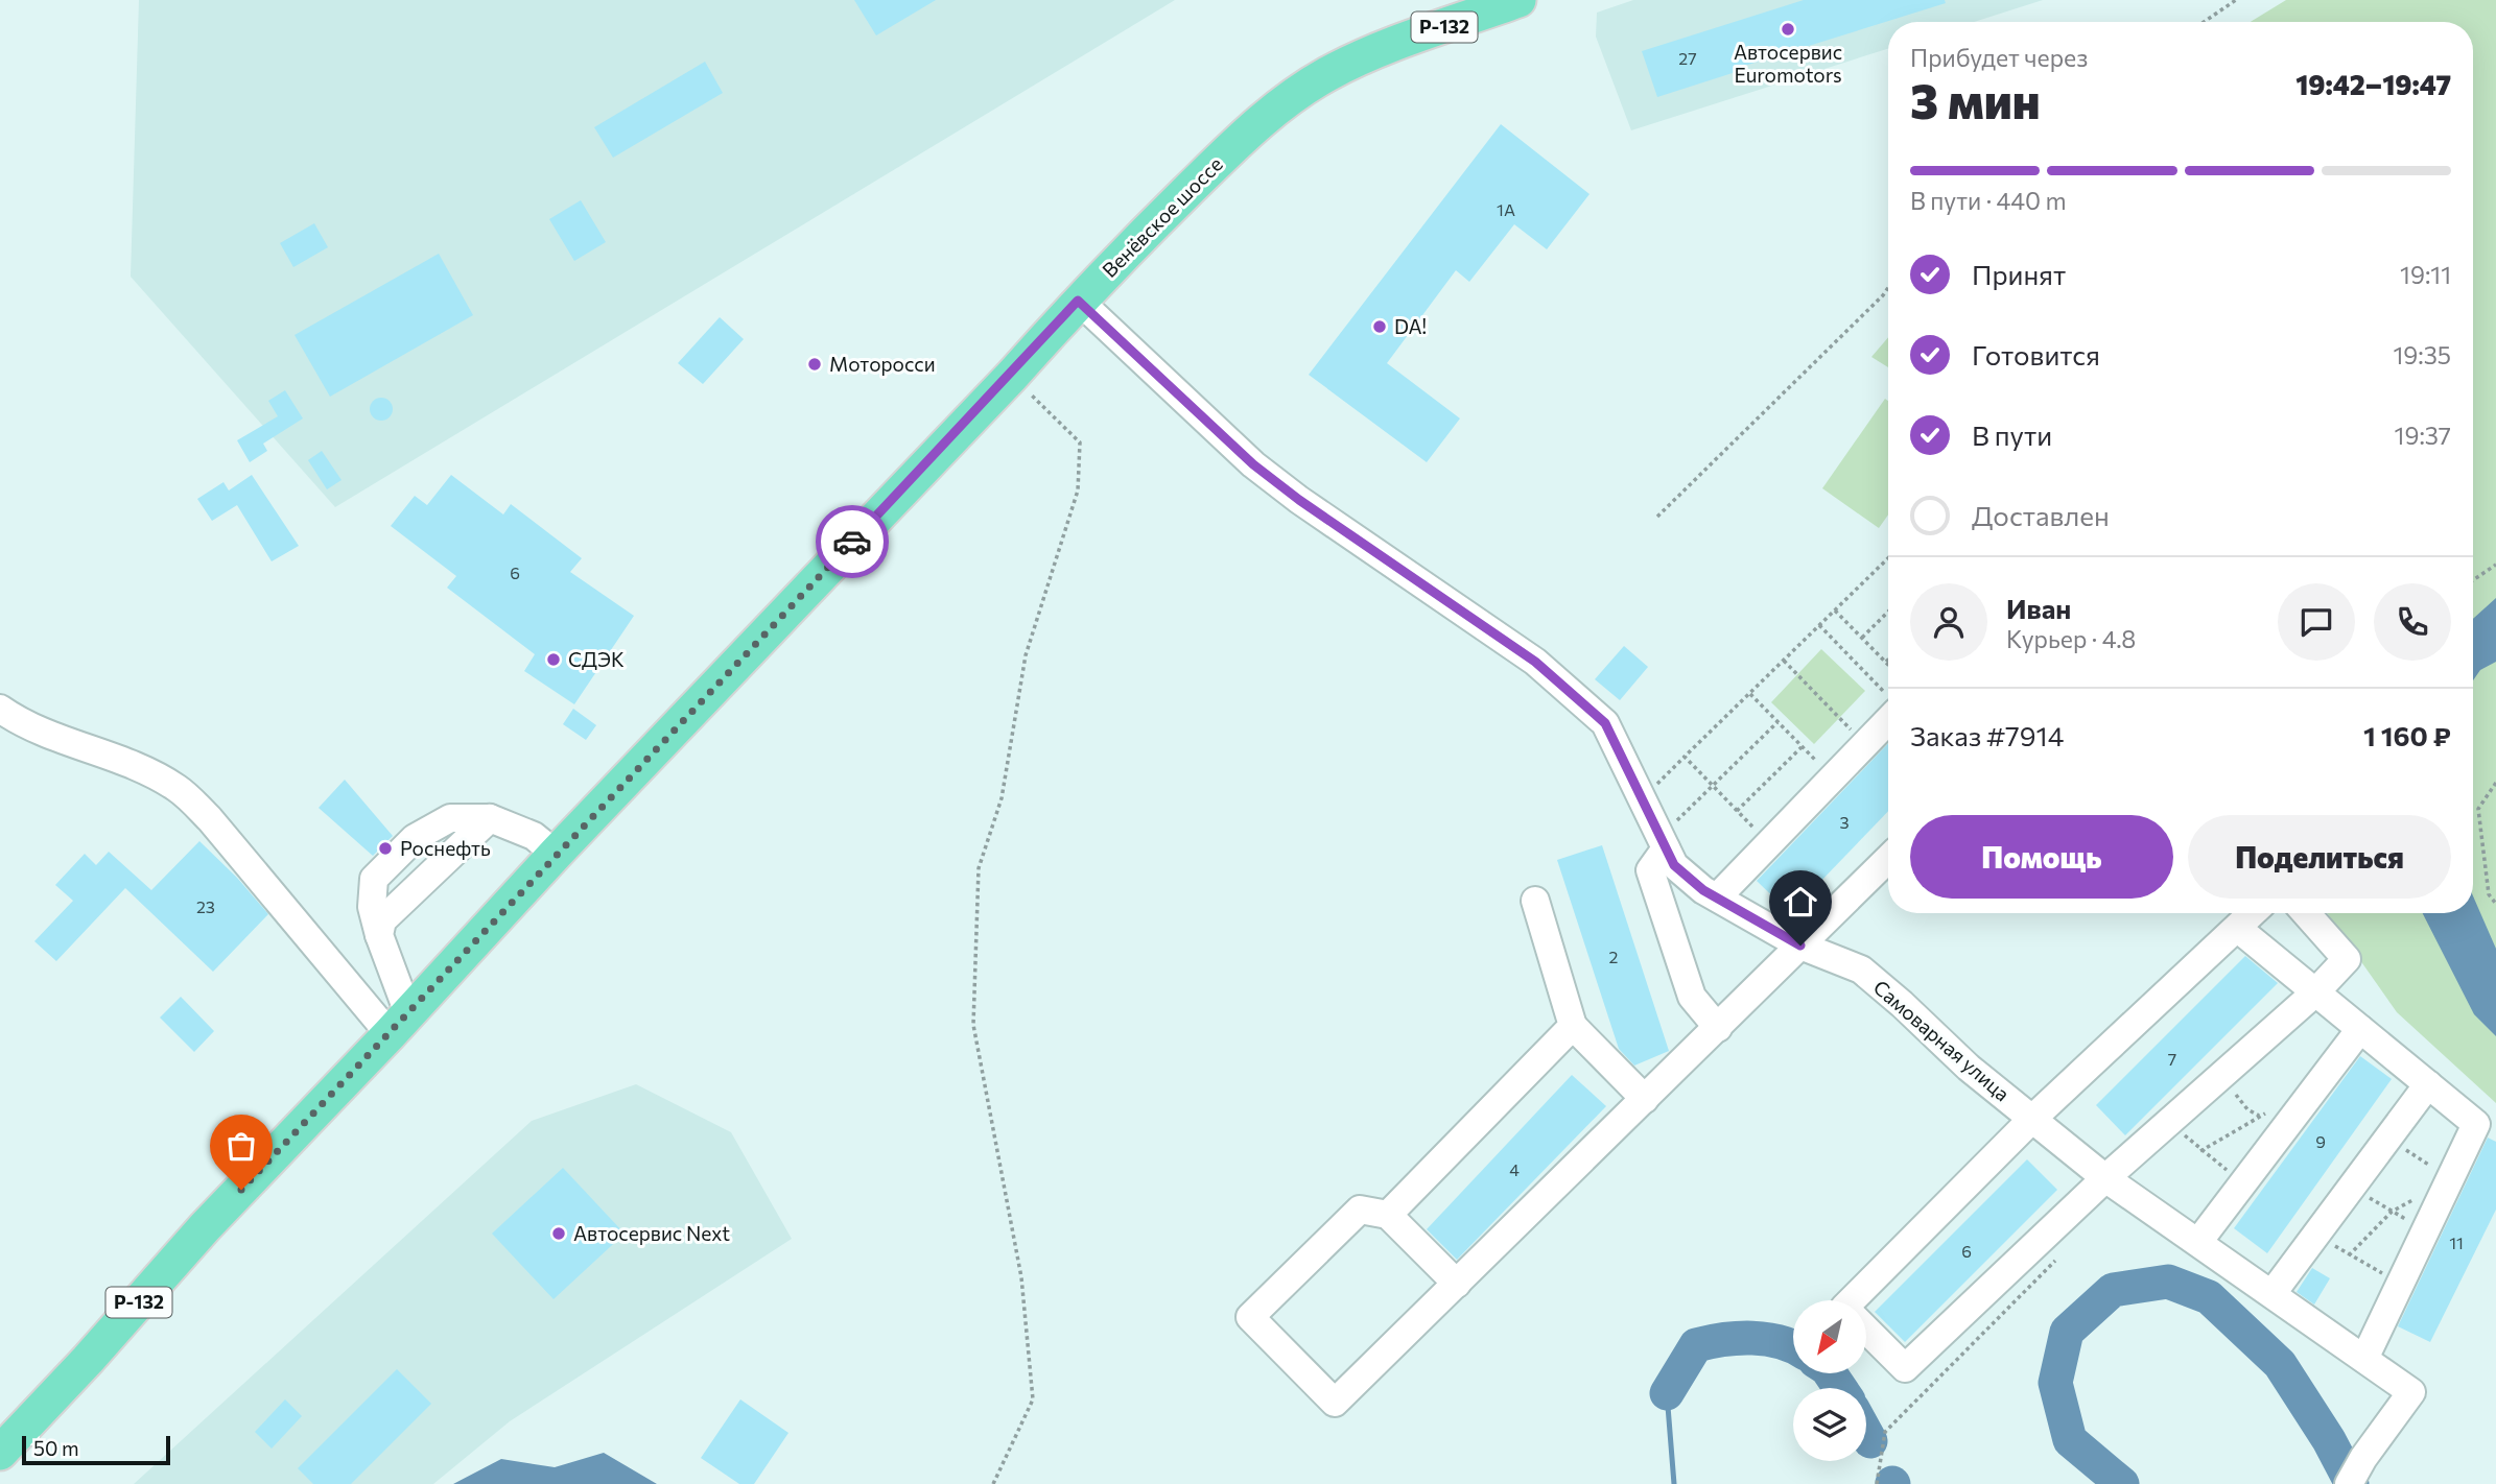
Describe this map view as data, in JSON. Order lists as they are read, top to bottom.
{
  "streets": {
    "main road": ["Р-132", "Венёвское шоссе"],
    "street": ["Самоварная улица"]
  },
  "crossings": [
    ["Венёвское шоссе", "Самоварная улица"]
  ],
  "places": [
    "Автосервис Euromotors",
    "DA!",
    "Моторосси",
    "СДЭК",
    "Роснефть",
    "Автосервис Next"
  ],
  "house_numbers": [
    "27",
    "1А",
    "6",
    "3",
    "23",
    "2",
    "7",
    "9",
    "4",
    "11",
    "6"
  ],
  "scale_bar": "50 m",
  "north": "bottom left",
  "page": {
    "heading": ["3 мин", "Прибудет через", "19:42–19:47"],
    "panel": [
      "Иван",
      "Курьер · 4.8",
      "Заказ #7914",
      "1 160 ₽"
    ],
    "bar": "В пути · 440 m",
    "list": [
      ["Принят", "19:11"],
      ["Готовится", "19:35"],
      ["В пути", "19:37"],
      "Доставлен"
    ],
    "buttons": ["Помощь", "Поделиться"],
    "scale": "50 m"
  }
}
